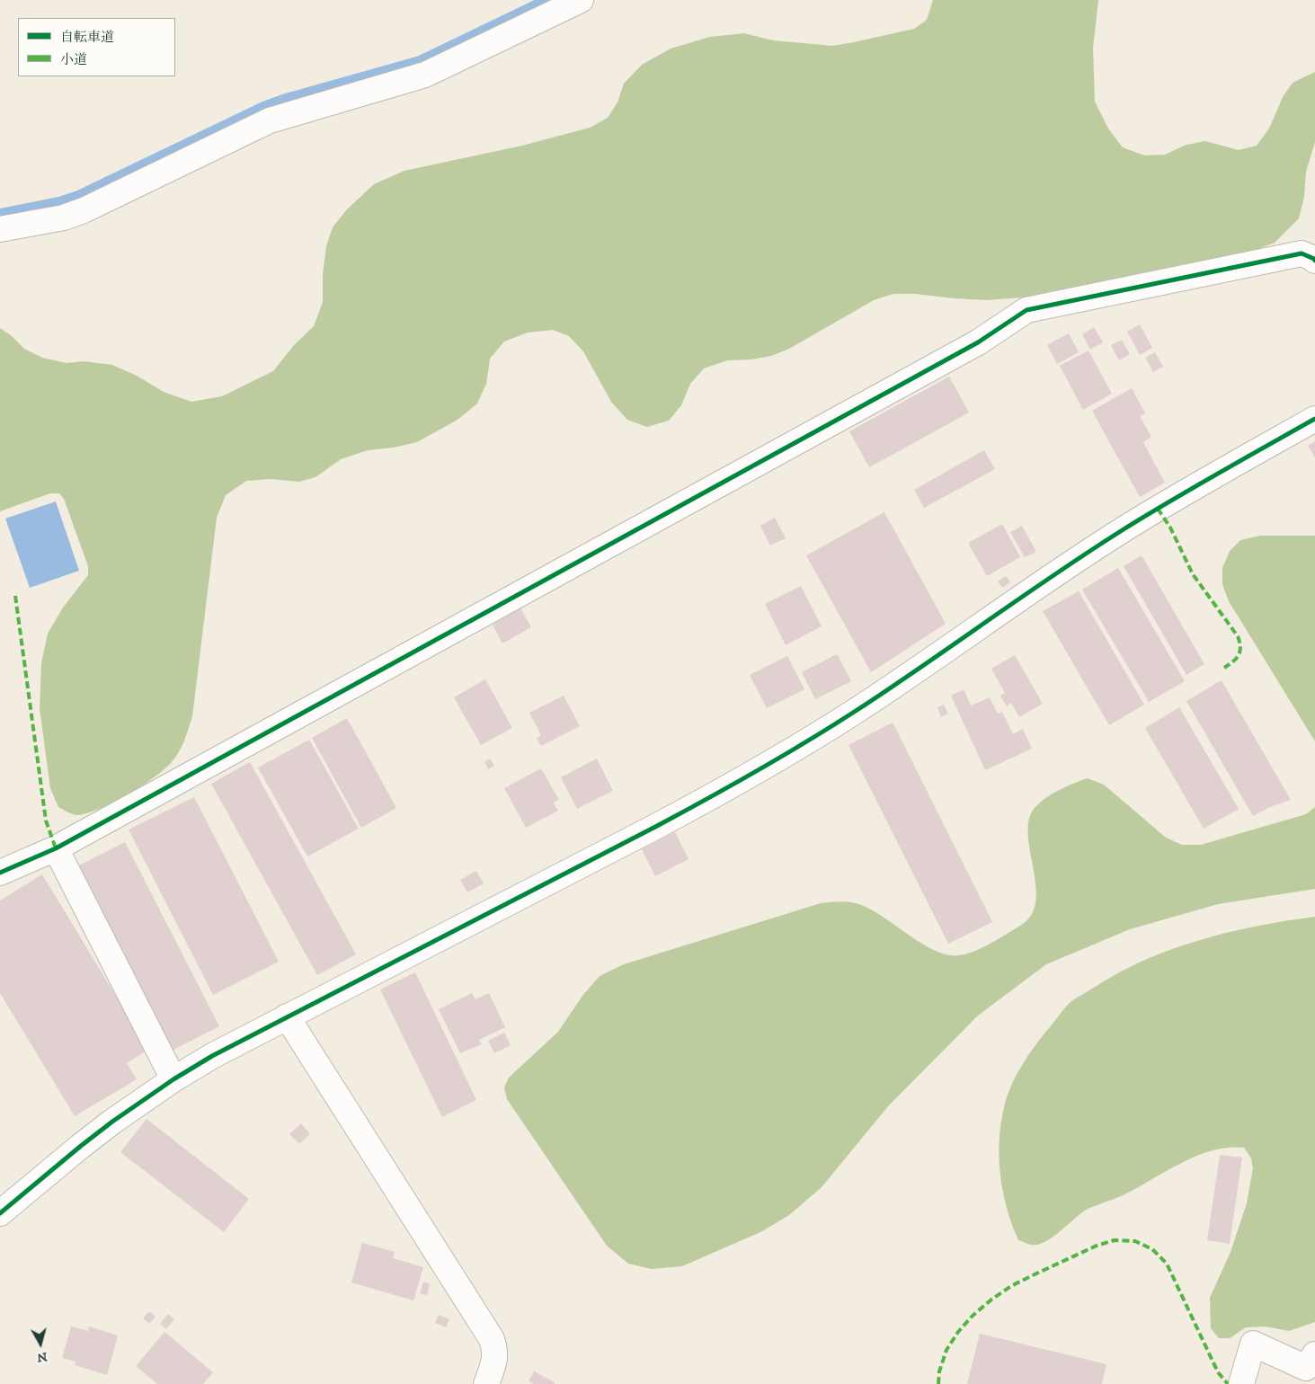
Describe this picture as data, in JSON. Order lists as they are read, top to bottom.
{
  "legend": ["自転車道", "小道"],
  "north": "bottom"
}
